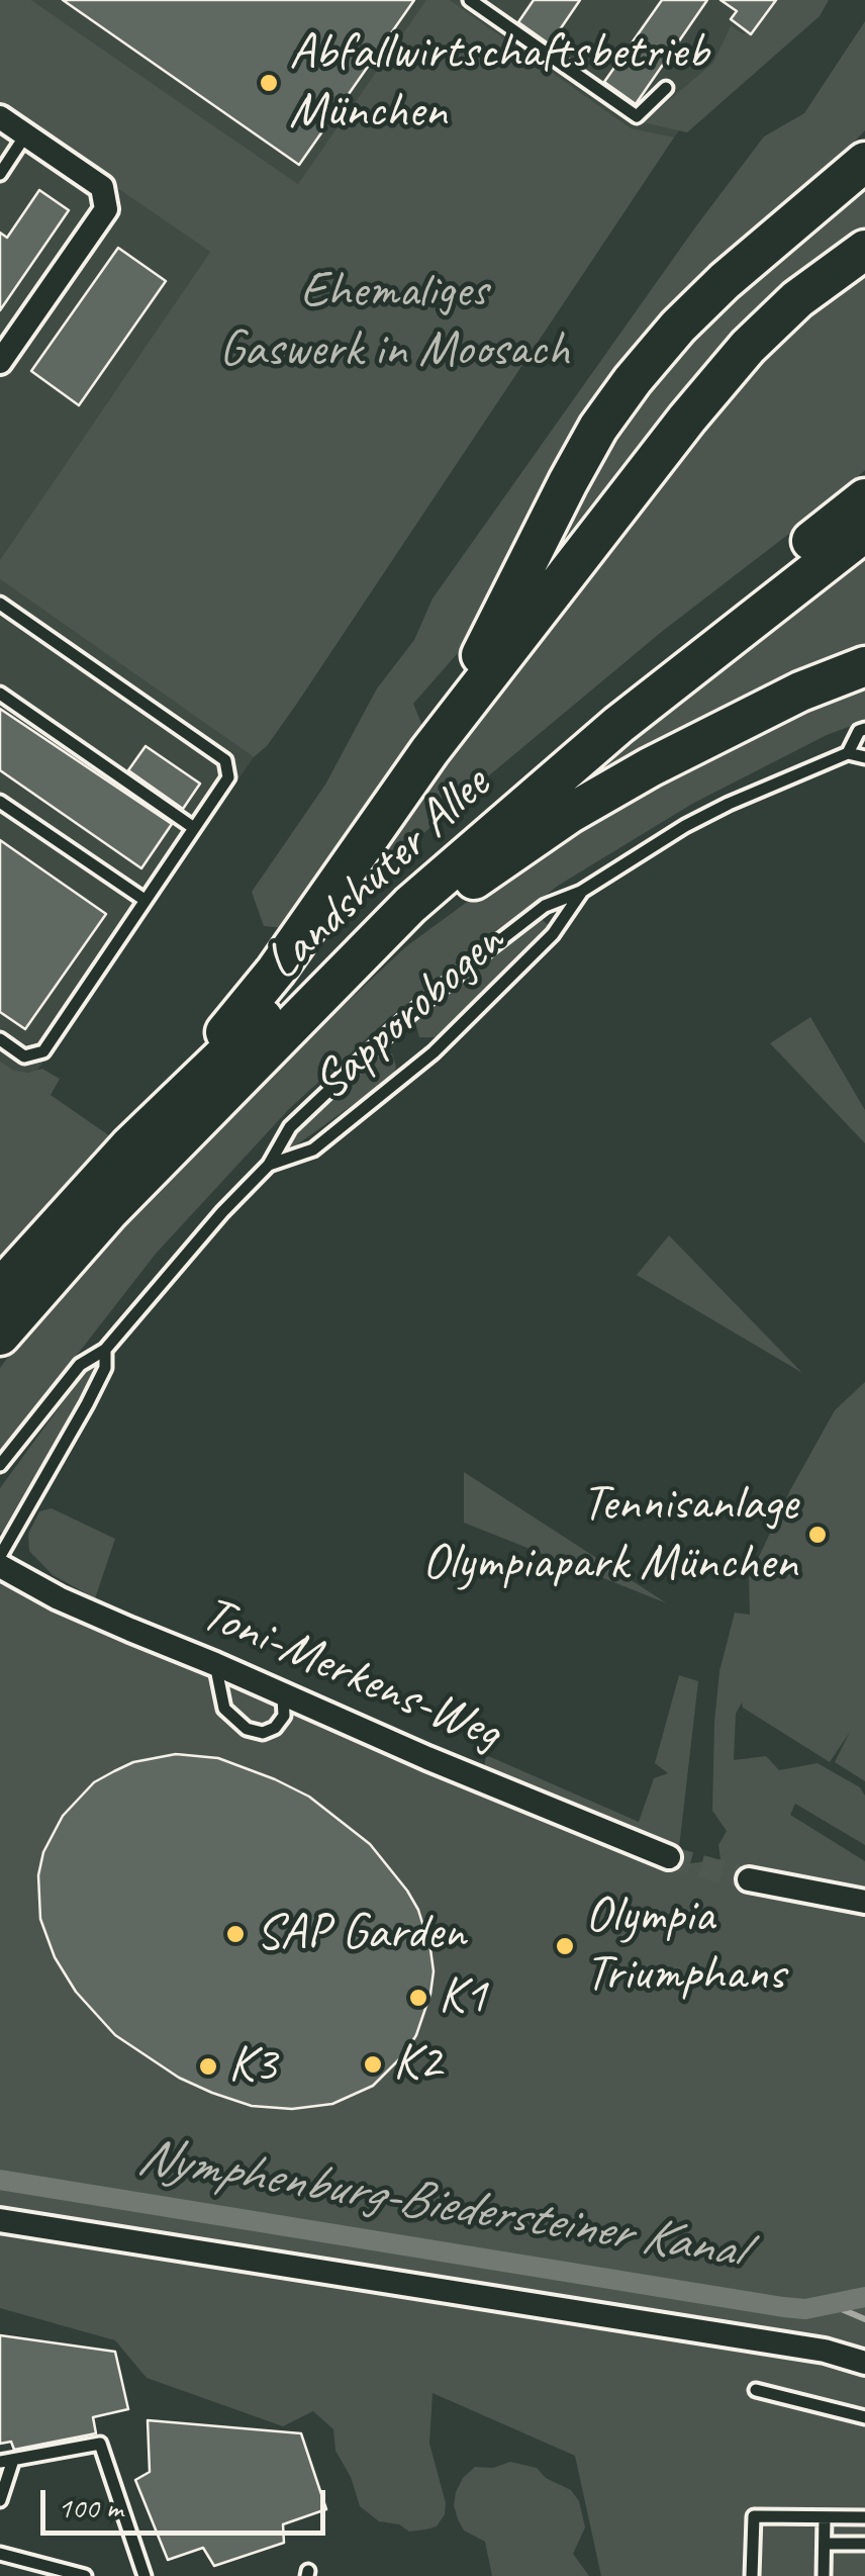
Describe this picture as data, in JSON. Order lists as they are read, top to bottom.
{
  "streets": {
    "highway": ["Landshuter Allee"],
    "street": ["Toni-Merkens-Weg"],
    "lane": ["Sapporobogen"]
  },
  "water": ["Nymphenburg-Biedersteiner Kanal"],
  "parks": ["Ehemaliges Gaswerk in Moosach"],
  "places": [
    "Abfallwirtschaftsbetrieb München",
    "Tennisanlage Olympiapark München",
    "SAP Garden",
    "Olympia Triumphans",
    "K1",
    "K2",
    "K3"
  ],
  "scale_bar": "100 m"
}
